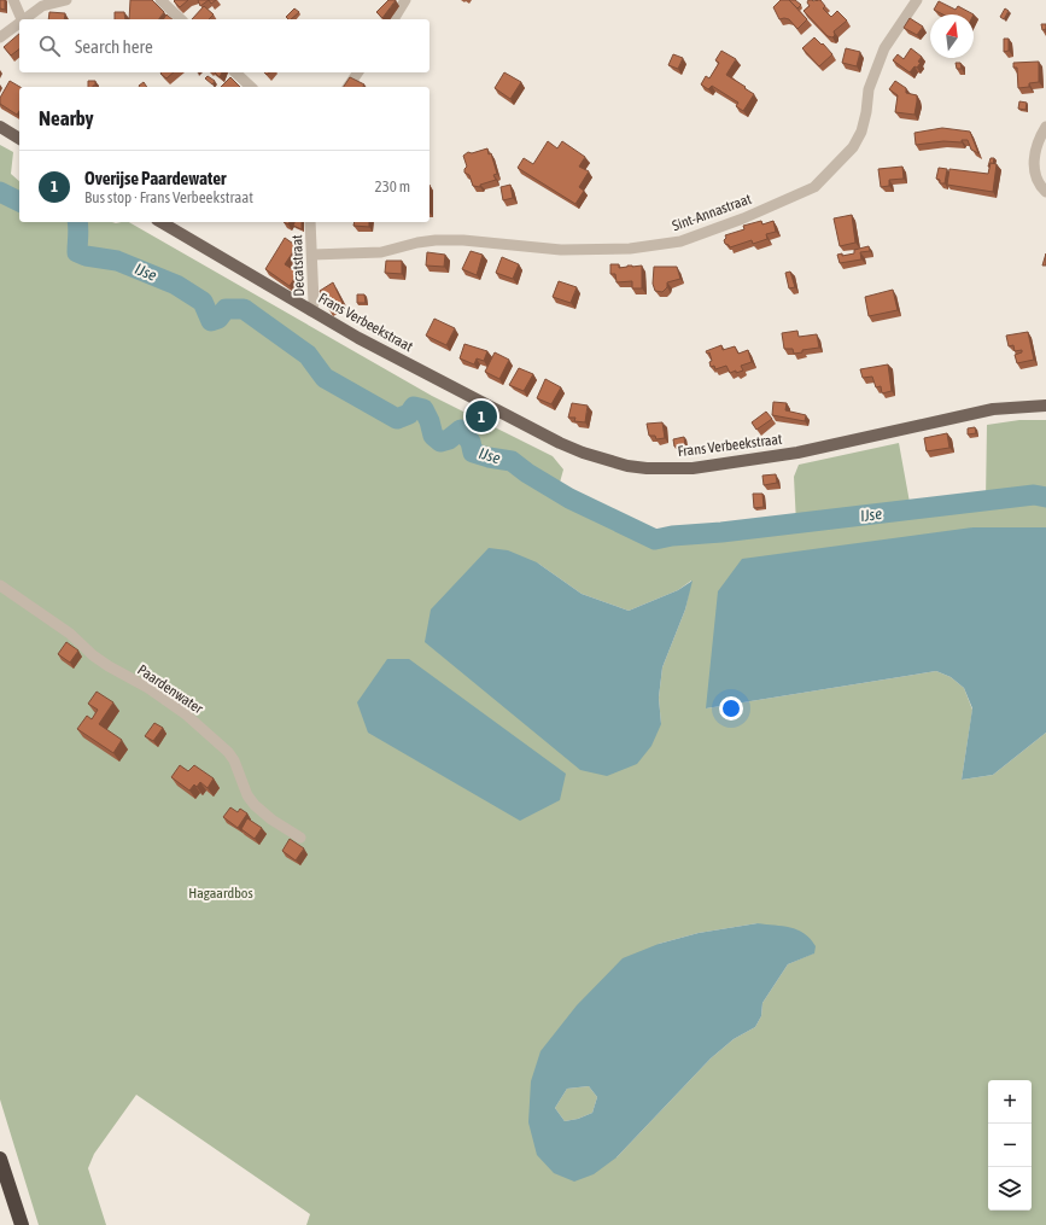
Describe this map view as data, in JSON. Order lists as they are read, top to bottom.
{
  "streets": {
    "main road": ["Frans Verbeekstraat"],
    "street": ["Sint-Annastraat", "Decatstraat", "Paardenwater"]
  },
  "crossings": [
    ["Sint-Annastraat", "Decatstraat"],
    ["Decatstraat", "Frans Verbeekstraat"]
  ],
  "water": ["IJse"],
  "parks": ["Hagaardbos"],
  "north": "top",
  "page": {
    "search": "Search here",
    "heading": "Nearby",
    "list": [
      {
        "mark": "1",
        "name": "Overijse Paardewater",
        "note": "Bus stop · Frans Verbeekstraat",
        "value": "230 m"
      }
    ],
    "pins": "1",
    "map_buttons": ["+", "−"]
  }
}
